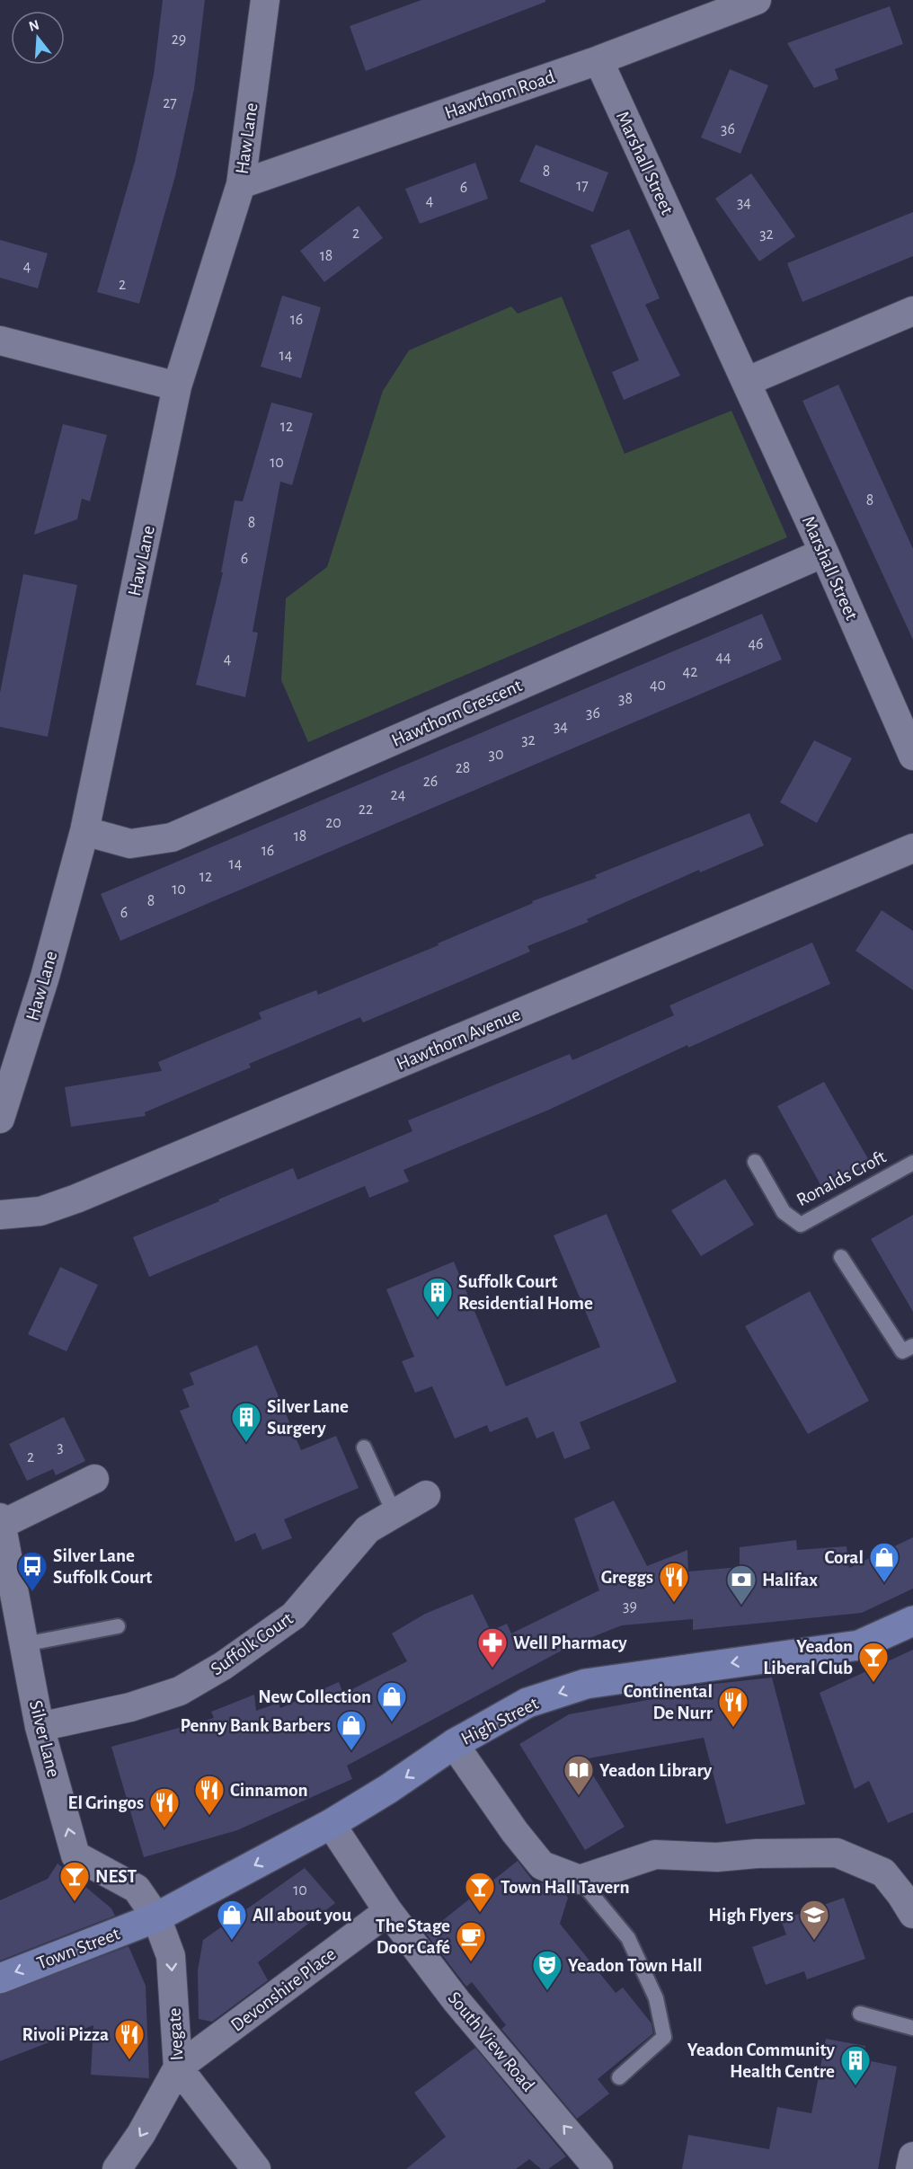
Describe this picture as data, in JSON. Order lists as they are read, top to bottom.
{
  "streets": {
    "street": [
      "Hawthorn Road",
      "Haw Lane",
      "Marshall Street",
      "Hawthorn Crescent",
      "Hawthorn Avenue",
      "Suffolk Court",
      "High Street",
      "Silver Lane",
      "Town Street",
      "Devonshire Place",
      "Ivegate",
      "South View Road"
    ],
    "lane": ["Ronalds Croft"]
  },
  "crossings": [
    ["Hawthorn Road", "Haw Lane"],
    ["Hawthorn Road", "Marshall Street"],
    ["Haw Lane", "Hawthorn Crescent"],
    ["Marshall Street", "Hawthorn Crescent"],
    ["Suffolk Court", "Silver Lane"],
    ["High Street", "Silver Lane"],
    ["High Street", "Town Street"],
    ["High Street", "Ivegate"],
    ["High Street", "South View Road"],
    ["Silver Lane", "Town Street"],
    ["Silver Lane", "Ivegate"],
    ["Town Street", "Ivegate"],
    ["Devonshire Place", "Ivegate"],
    ["Devonshire Place", "South View Road"]
  ],
  "one_way": [
    "High Street",
    "Silver Lane",
    "Town Street",
    "Ivegate",
    "South View Road"
  ],
  "places": {
    "building": ["Suffolk Court Residential Home", "Silver Lane Surgery", "Yeadon Community Health Centre"],
    "shop": [
      "Coral",
      "New Collection",
      "Penny Bank Barbers",
      "All about you"
    ],
    "bus stop": ["Silver Lane Suffolk Court"],
    "restaurant": [
      "Greggs",
      "Continental De Nurr",
      "Cinnamon",
      "El Gringos",
      "Rivoli Pizza"
    ],
    "bank": ["Halifax"],
    "pharmacy": ["Well Pharmacy"],
    "bar": ["Yeadon Liberal Club", "NEST", "Town Hall Tavern"],
    "library": ["Yeadon Library"],
    "school or university": ["High Flyers"],
    "cafe": ["The Stage Door Café"],
    "theatre": ["Yeadon Town Hall"]
  },
  "house_numbers": [
    "29",
    "27",
    "36",
    "8",
    "17",
    "6",
    "4",
    "34",
    "2",
    "32",
    "18",
    "4",
    "2",
    "16",
    "14",
    "12",
    "10",
    "8",
    "8",
    "6",
    "46",
    "44",
    "4",
    "42",
    "40",
    "38",
    "36",
    "34",
    "32",
    "30",
    "28",
    "26",
    "24",
    "22",
    "20",
    "18",
    "16",
    "14",
    "12",
    "10",
    "8",
    "6",
    "3",
    "2",
    "39",
    "10"
  ],
  "north": "top"
}
